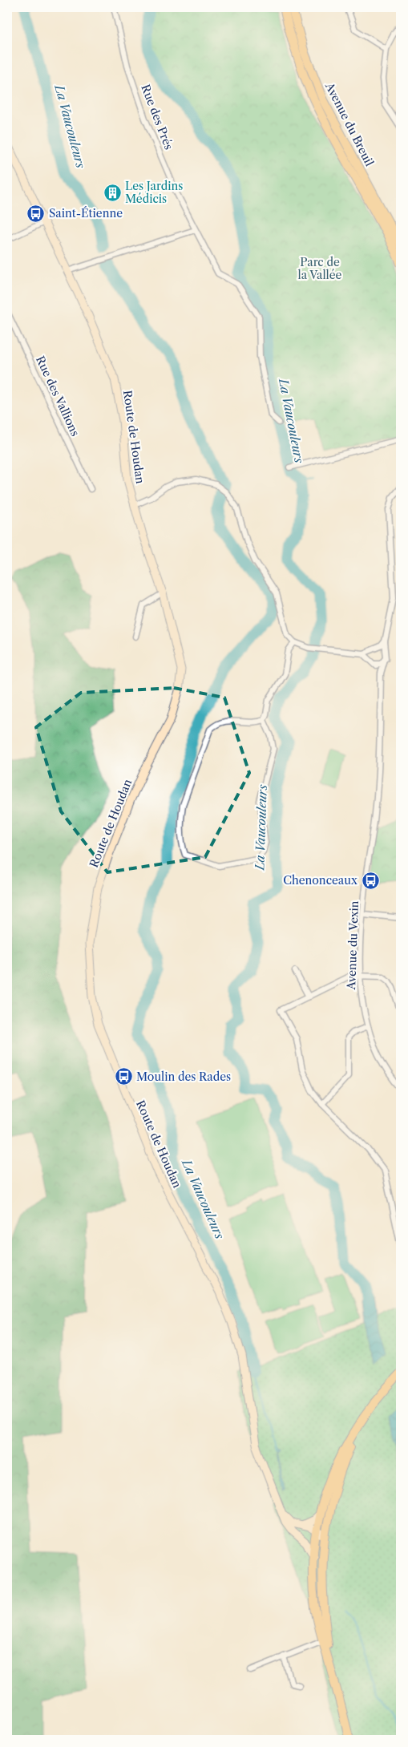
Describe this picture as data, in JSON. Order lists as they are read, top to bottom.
{
  "streets": {
    "main road": ["Avenue du Breuil"],
    "street": [
      "Rue des Prés",
      "Rue des Vallions",
      "Route de Houdan",
      "Avenue du Vexin"
    ]
  },
  "water": ["La Vaucouleurs"],
  "parks": ["Parc de la Vallée"],
  "places": {
    "building": ["Les Jardins Médicis"],
    "bus stop": ["Saint-Étienne", "Chenonceaux", "Moulin des Rades"]
  }
}
